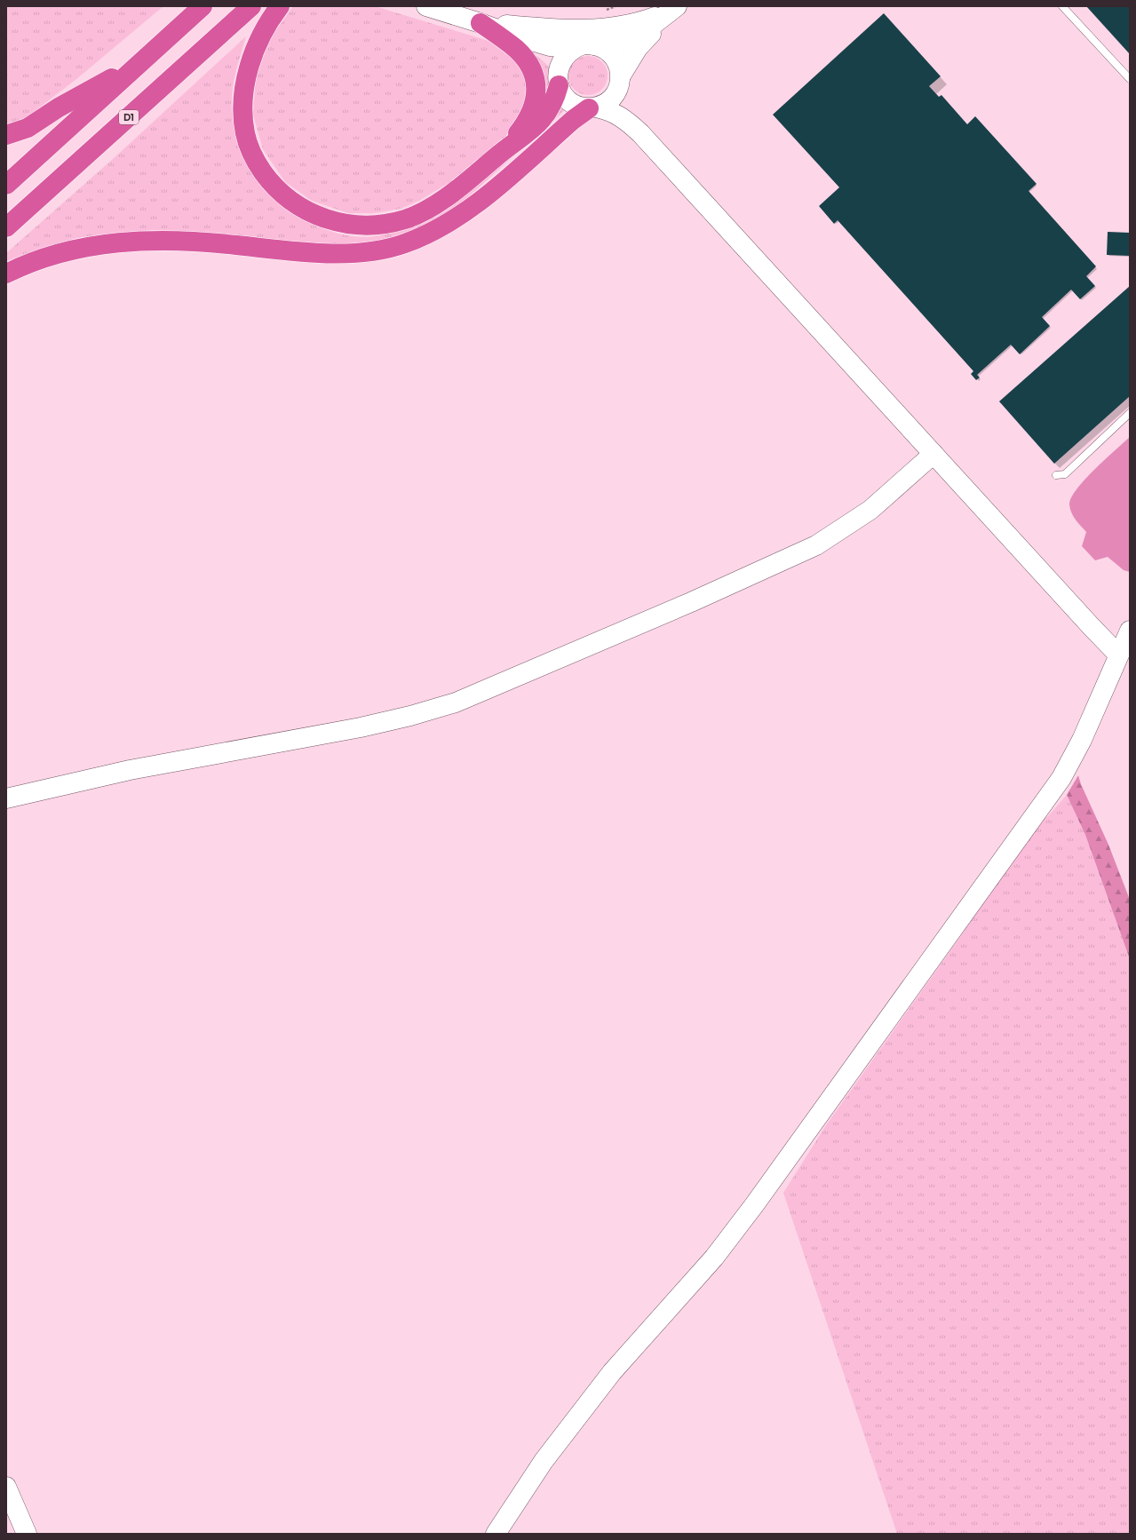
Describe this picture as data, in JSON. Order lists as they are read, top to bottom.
{
  "streets": {
    "highway": ["D1"]
  }
}
